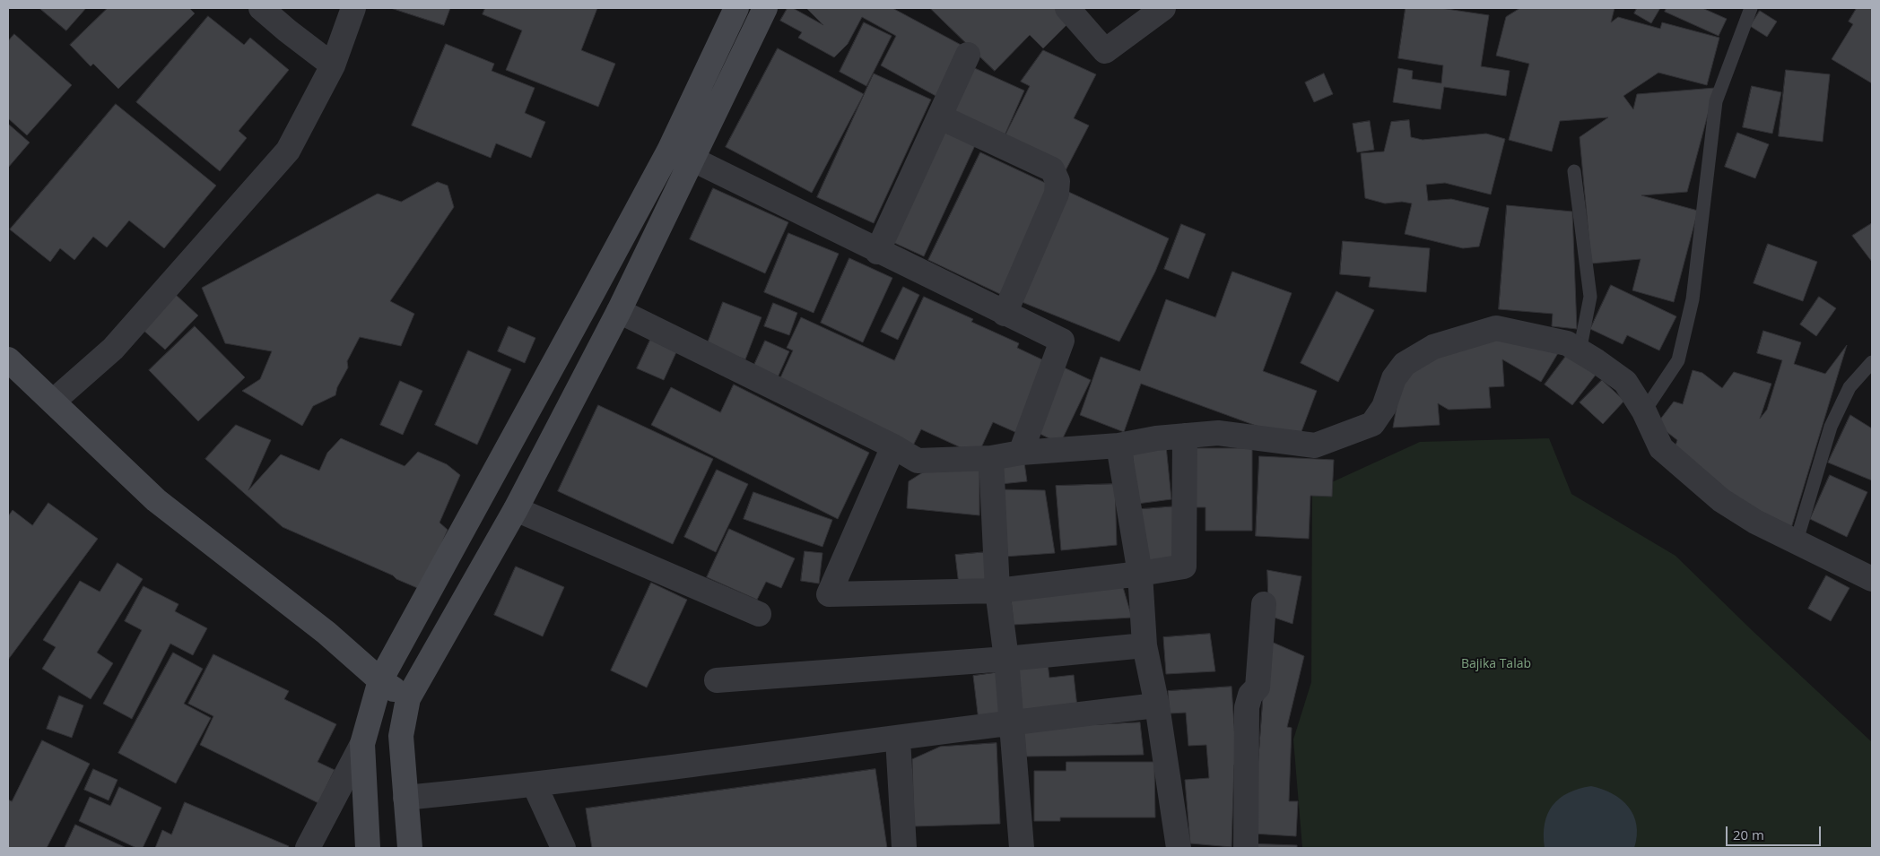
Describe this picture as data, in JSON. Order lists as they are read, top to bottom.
{
  "parks": ["Bajika Talab"],
  "scale_bar": "20 m"
}
